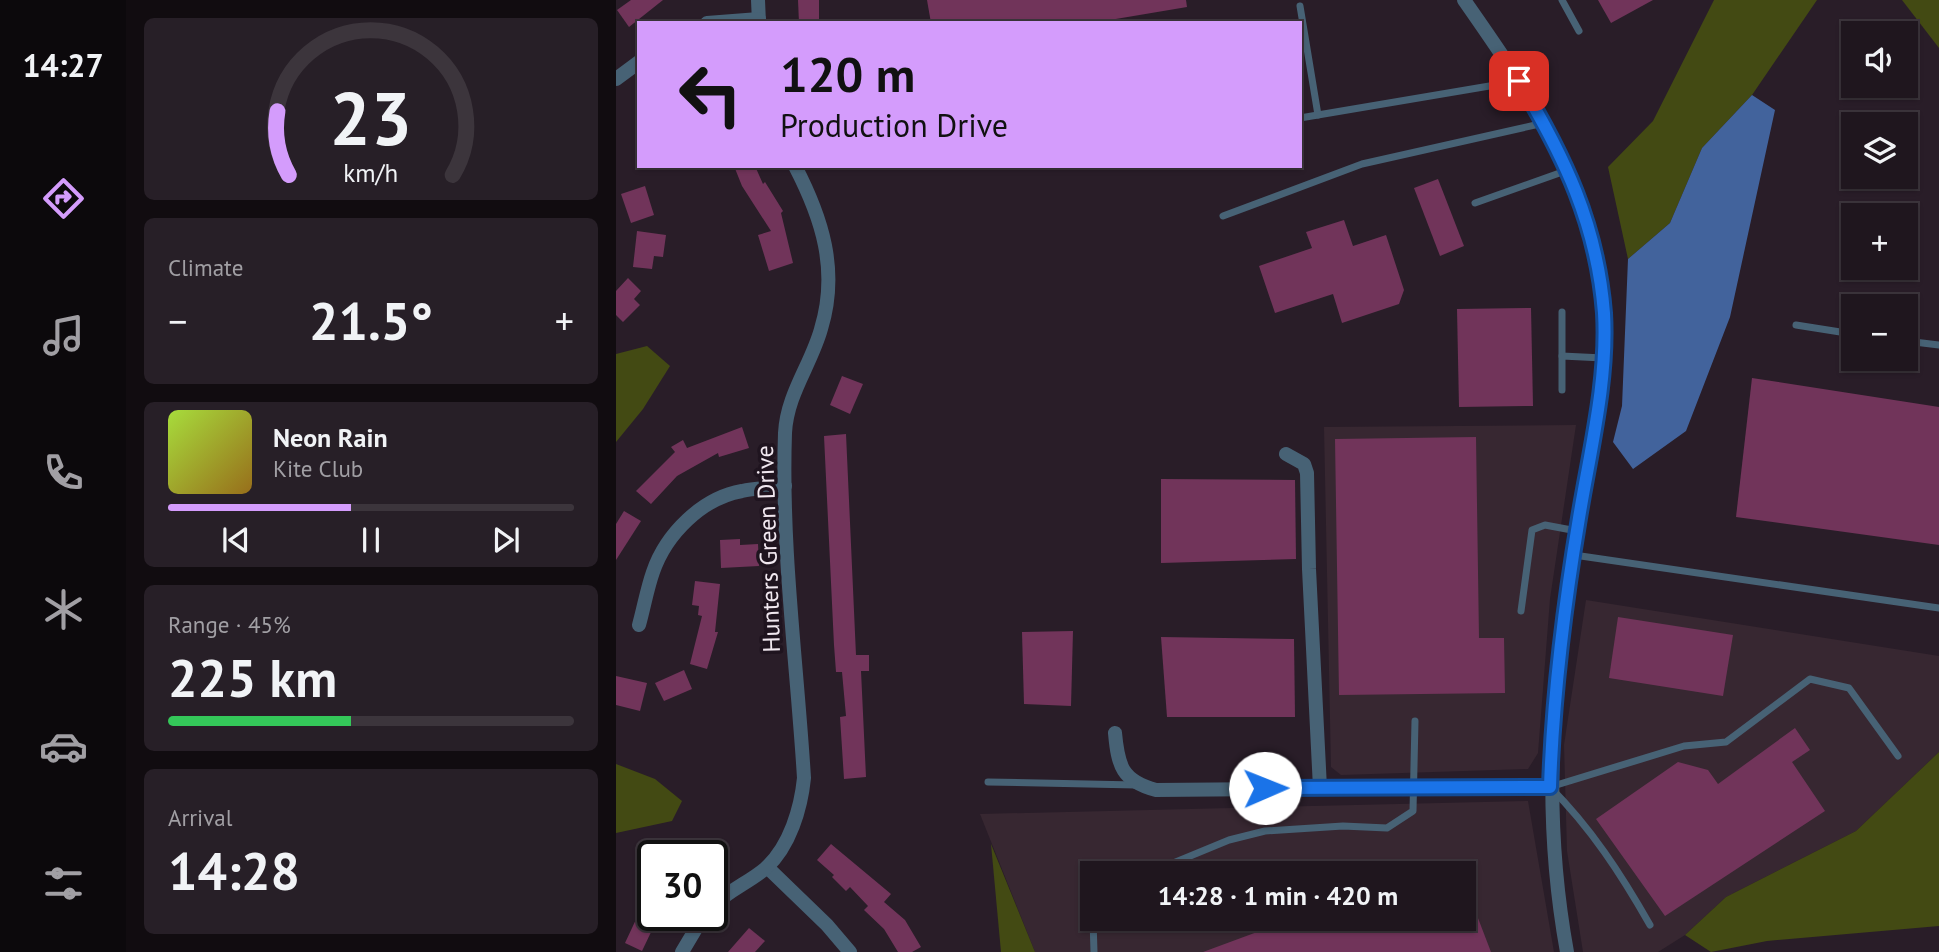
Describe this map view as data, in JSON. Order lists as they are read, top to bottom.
{
  "streets": {
    "street": ["Hunters Green Drive"]
  },
  "page": {
    "tabs": "14:27",
    "map_buttons": ["+", "−"],
    "turn": ["120 m", "Production Drive"],
    "tile": [
      "Climate",
      ["Range · 45%", "225 km"],
      ["Arrival", "14:28"]
    ],
    "heat": ["−", "21.5°", "+"],
    "song": ["Neon Rain", "Kite Club"],
    "limit": "30",
    "trip": "14:28 · 1 min · 420 m",
    "gauge": ["23", "km/h"]
  }
}
